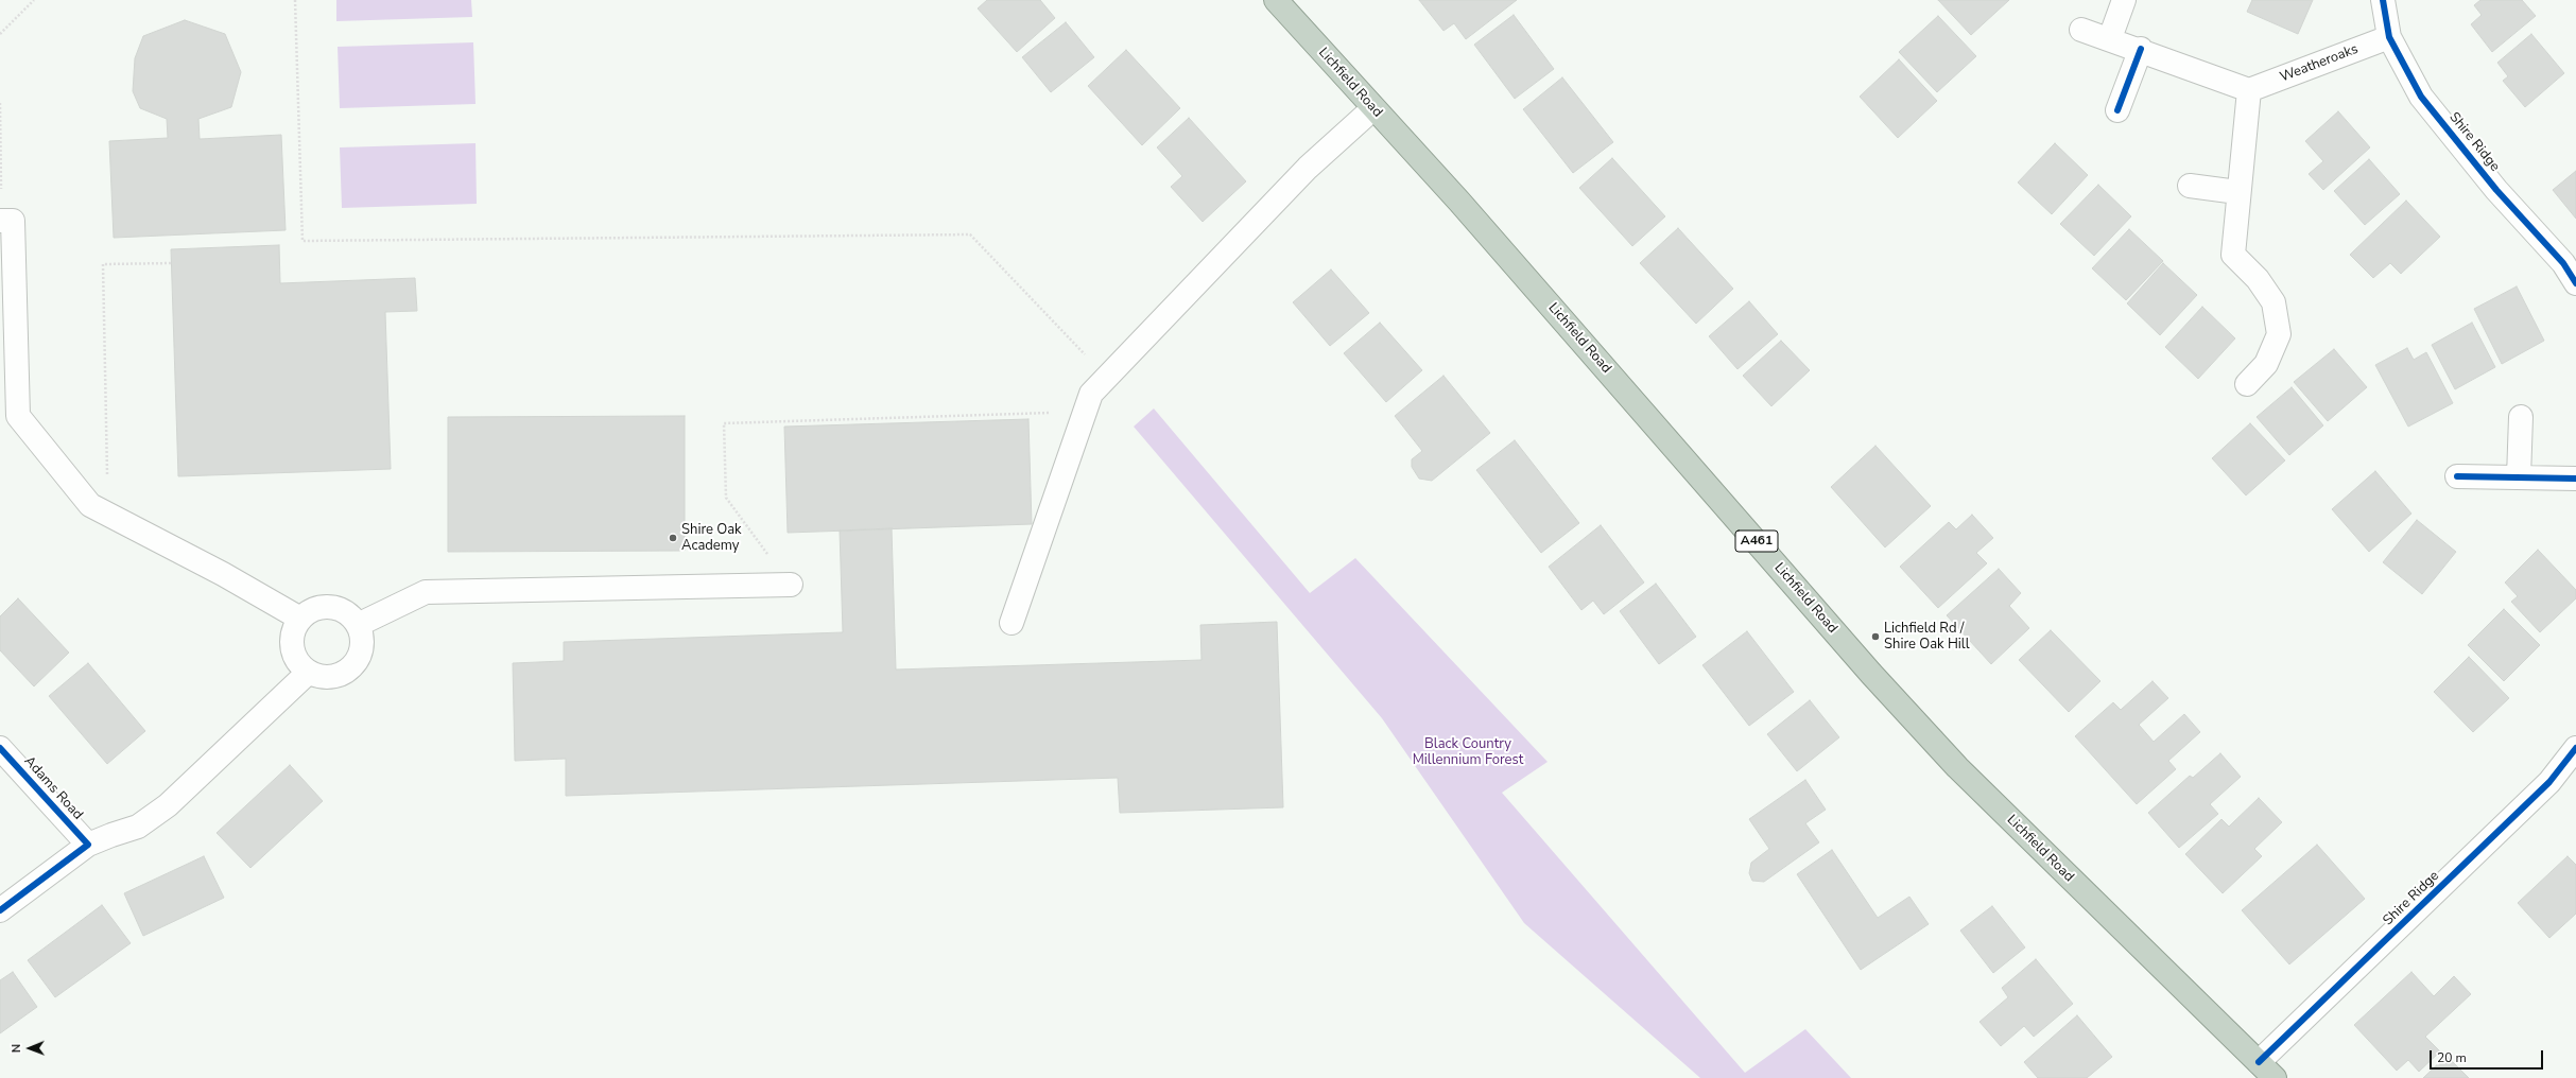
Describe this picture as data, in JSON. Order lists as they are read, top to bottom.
{
  "streets": {
    "highway": ["Lichfield Road", "A461"],
    "street": ["Weatheroaks", "Shire Ridge", "Adams Road"]
  },
  "crossings": [
    ["Weatheroaks", "Shire Ridge"],
    ["Lichfield Road", "Shire Ridge"]
  ],
  "parks": ["Black Country Millennium Forest"],
  "places": ["Shire Oak Academy", "Lichfield Rd / Shire Oak Hill"],
  "scale_bar": "20 m",
  "north": "left"
}
